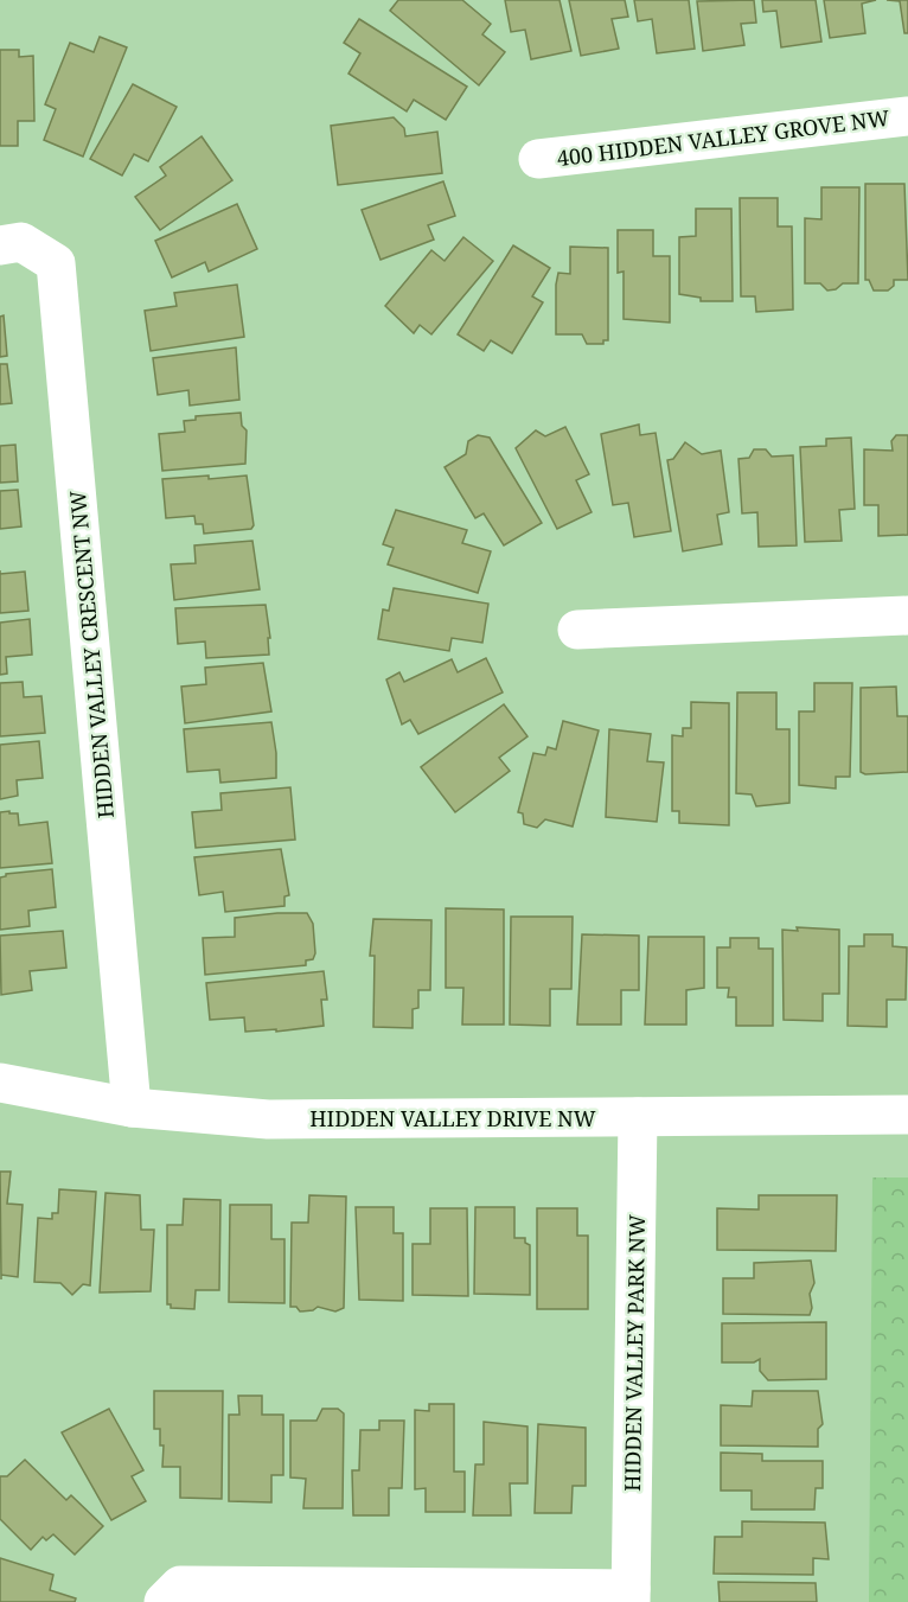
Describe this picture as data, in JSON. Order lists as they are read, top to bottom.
{
  "streets": {
    "street": [
      "400 HIDDEN VALLEY GROVE NW",
      "HIDDEN VALLEY CRESCENT NW",
      "HIDDEN VALLEY DRIVE NW",
      "HIDDEN VALLEY PARK NW"
    ]
  },
  "crossings": [
    ["HIDDEN VALLEY CRESCENT NW", "HIDDEN VALLEY DRIVE NW"],
    ["HIDDEN VALLEY DRIVE NW", "HIDDEN VALLEY PARK NW"]
  ]
}
